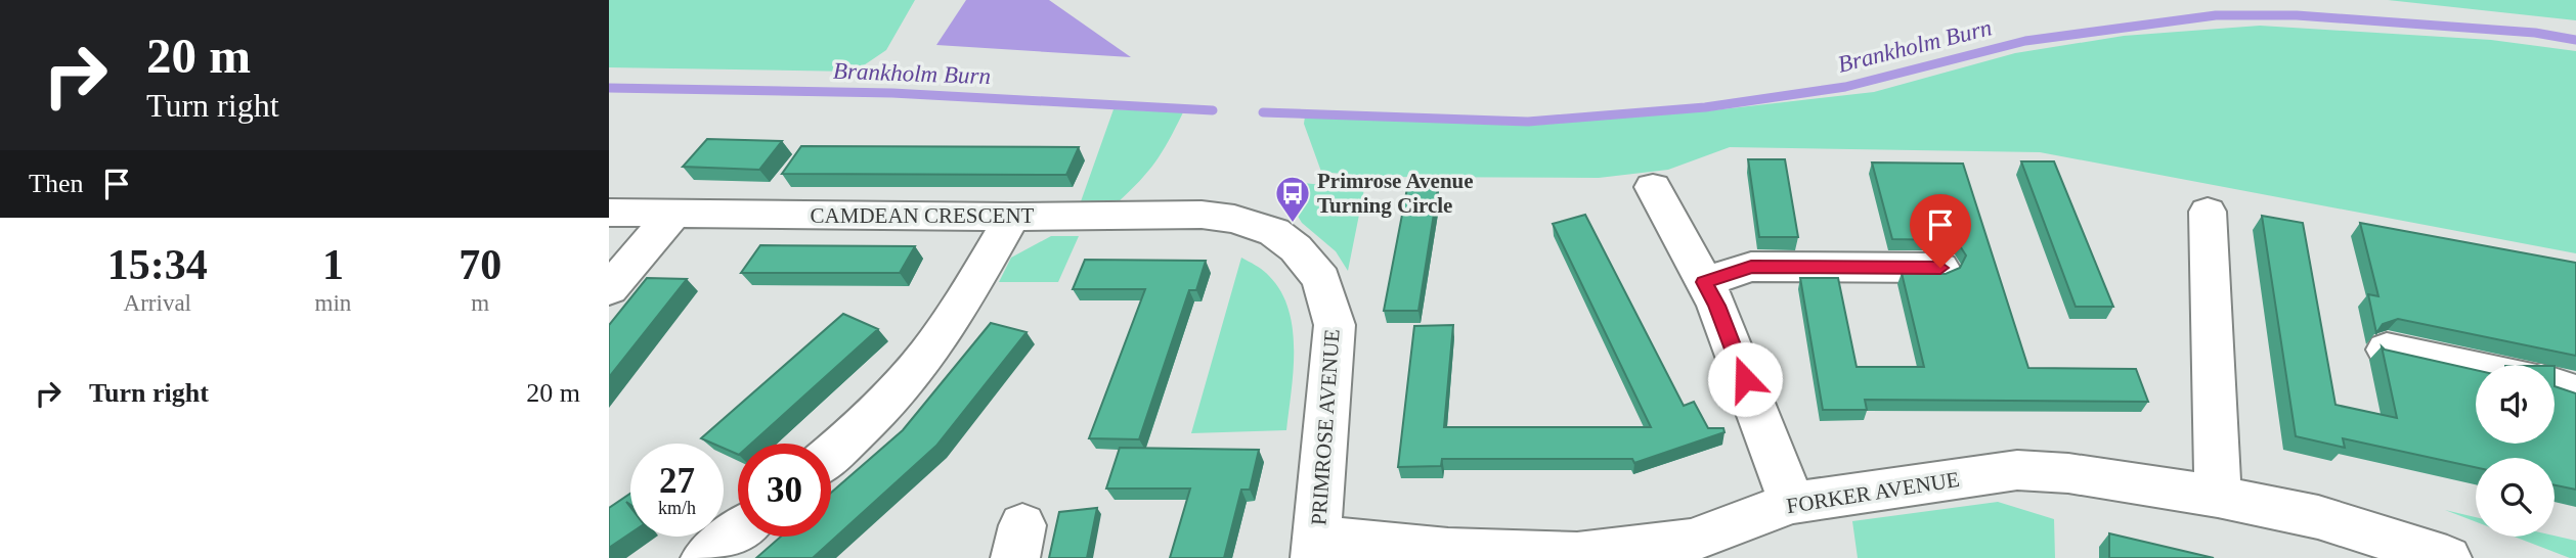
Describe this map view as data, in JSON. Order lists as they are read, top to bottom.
{
  "streets": {
    "street": ["CAMDEAN CRESCENT", "PRIMROSE AVENUE", "FORKER AVENUE"]
  },
  "crossings": [
    ["CAMDEAN CRESCENT", "PRIMROSE AVENUE"],
    ["PRIMROSE AVENUE", "FORKER AVENUE"]
  ],
  "water": ["Brankholm Burn"],
  "places": {
    "bus stop": ["Primrose Avenue Turning Circle"]
  },
  "page": {
    "turn": ["20 m", "Turn right"],
    "then": "Then",
    "eta": [
      "15:34",
      "Arrival",
      "1",
      "min",
      "70",
      "m"
    ],
    "list": [
      {
        "name": "Turn right",
        "value": "20 m"
      }
    ],
    "speed": "27 km/h",
    "limit": "30"
  }
}
